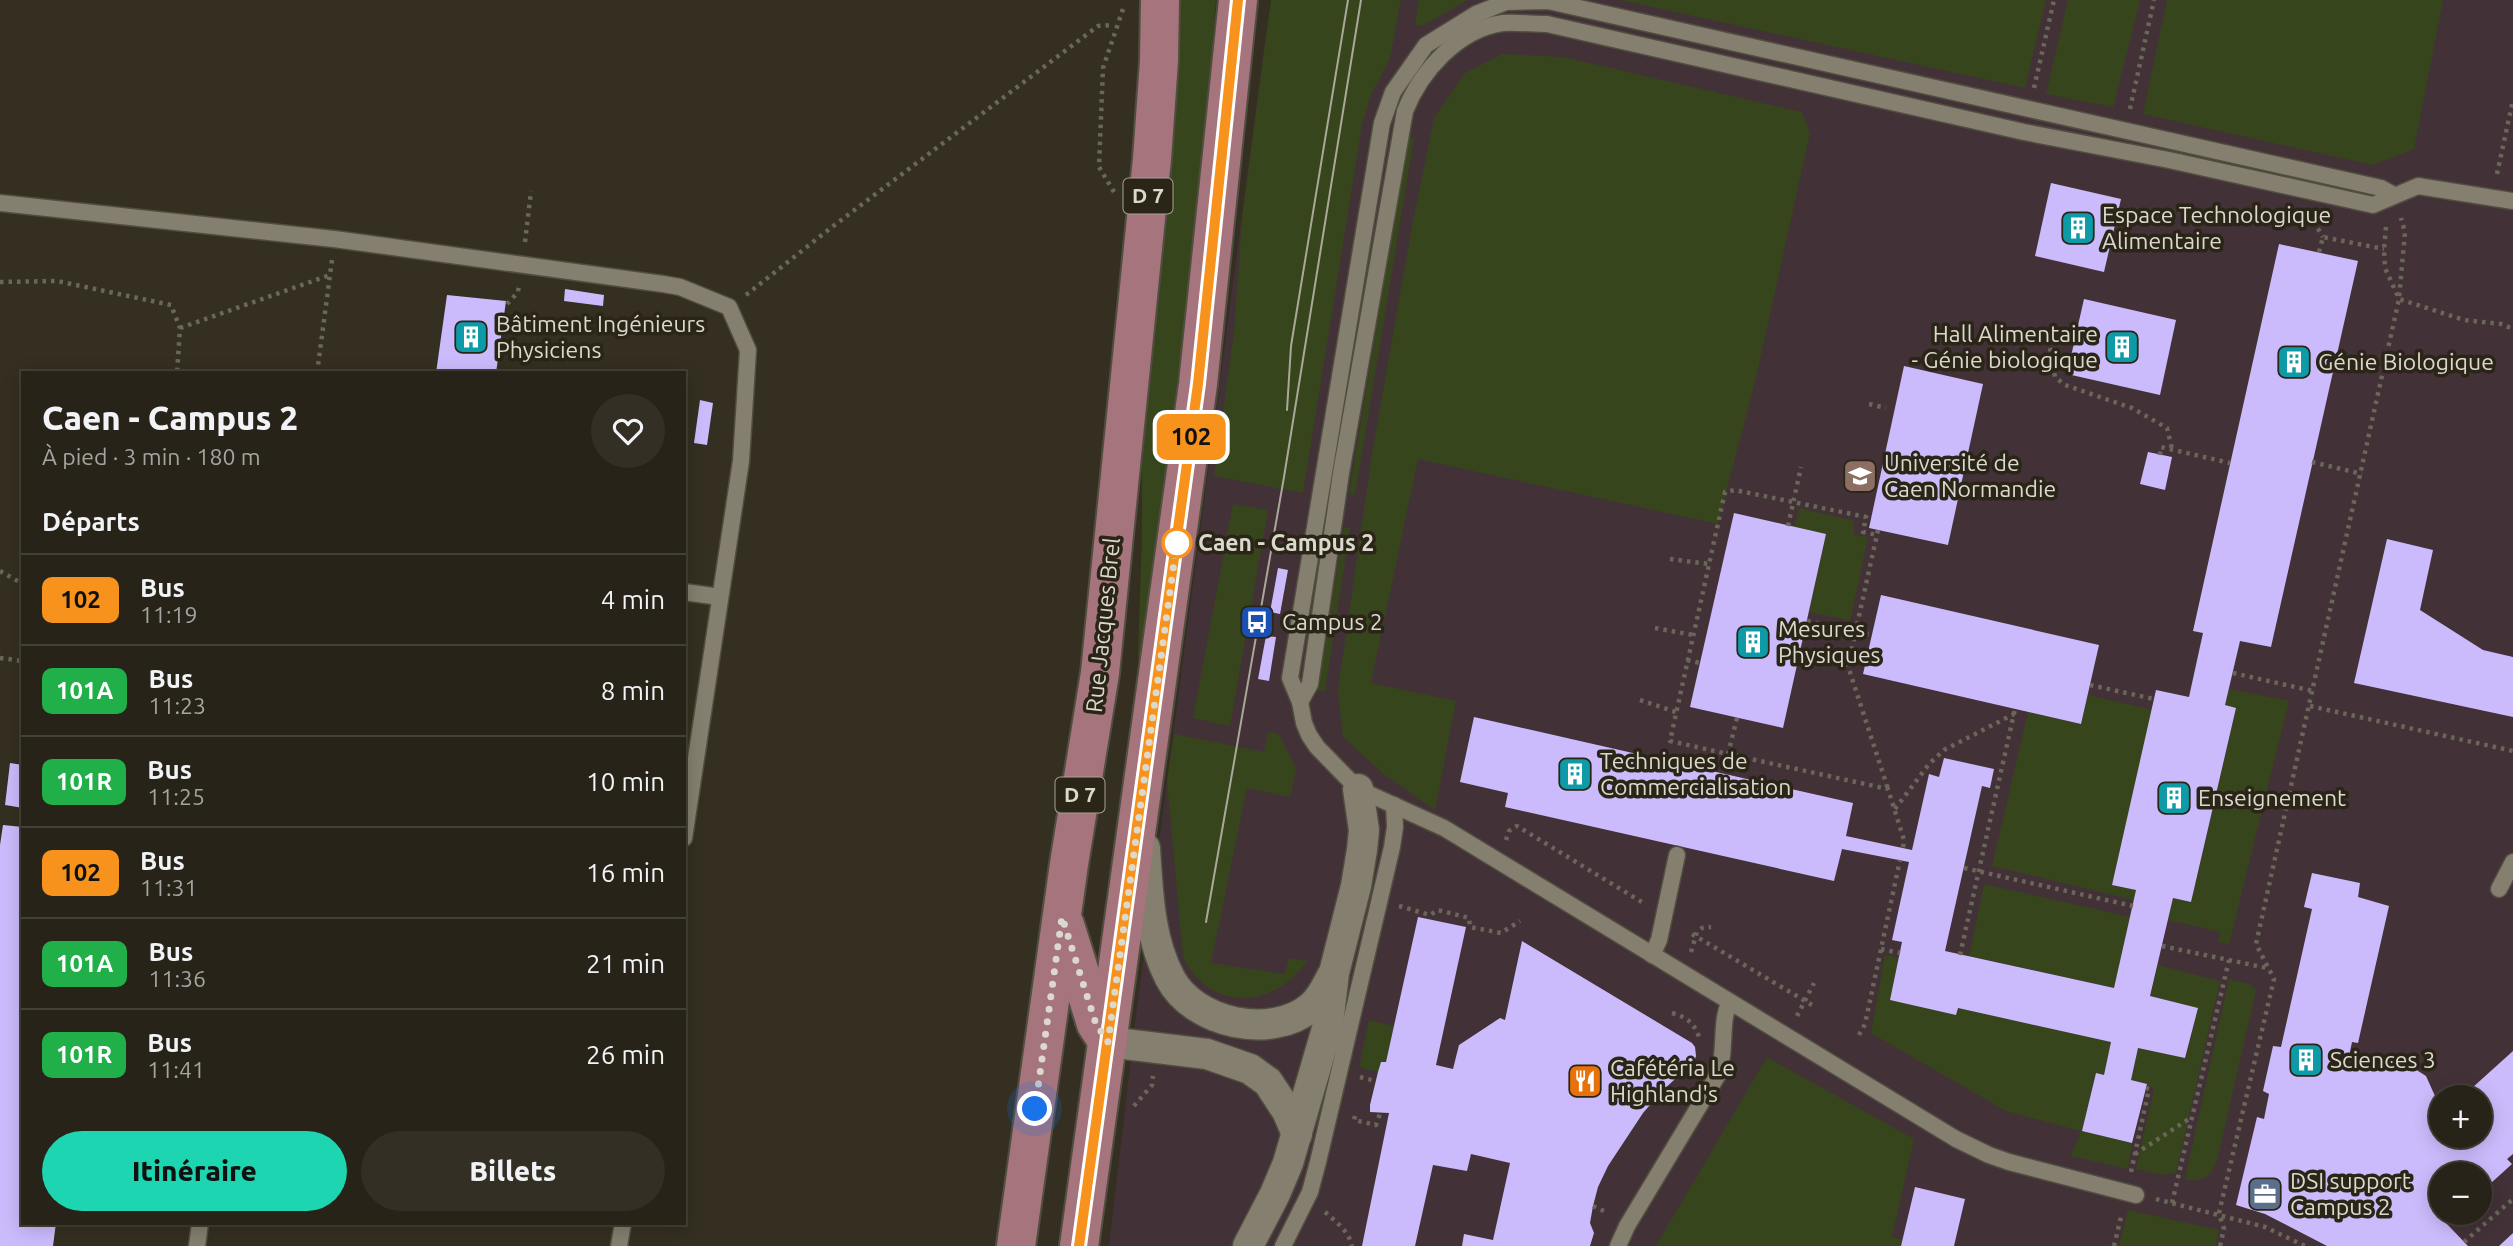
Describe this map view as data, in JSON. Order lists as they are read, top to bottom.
{
  "streets": {
    "main road": ["D 7", "Rue Jacques Brel"]
  },
  "places": {
    "building": [
      "Espace Technologique Alimentaire",
      "Bâtiment Ingénieurs Physiciens",
      "Hall Alimentaire - Génie biologique",
      "Génie Biologique",
      "Mesures Physiques",
      "Techniques de Commercialisation",
      "Enseignement",
      "Sciences 3"
    ],
    "school or university": ["Université de Caen Normandie"],
    "other": ["Caen - Campus 2"],
    "bus stop": ["Campus 2"],
    "restaurant": ["Cafétéria Le Highland's"],
    "office": ["DSI support Campus 2"]
  },
  "lines": ["bus line 102"],
  "page": {
    "on_map": "102",
    "heading": [
      ["Caen - Campus 2", "À pied · 3 min · 180 m"],
      "Départs"
    ],
    "list": [
      {
        "mark": "102",
        "name": "Bus",
        "note": "11:19",
        "value": "4 min"
      },
      {
        "mark": "101A",
        "name": "Bus",
        "note": "11:23",
        "value": "8 min"
      },
      {
        "mark": "101R",
        "name": "Bus",
        "note": "11:25",
        "value": "10 min"
      },
      {
        "mark": "102",
        "name": "Bus",
        "note": "11:31",
        "value": "16 min"
      },
      {
        "mark": "101A",
        "name": "Bus",
        "note": "11:36",
        "value": "21 min"
      },
      {
        "mark": "101R",
        "name": "Bus",
        "note": "11:41",
        "value": "26 min"
      }
    ],
    "map_buttons": ["+", "−"],
    "buttons": ["Itinéraire", "Billets"]
  }
}
